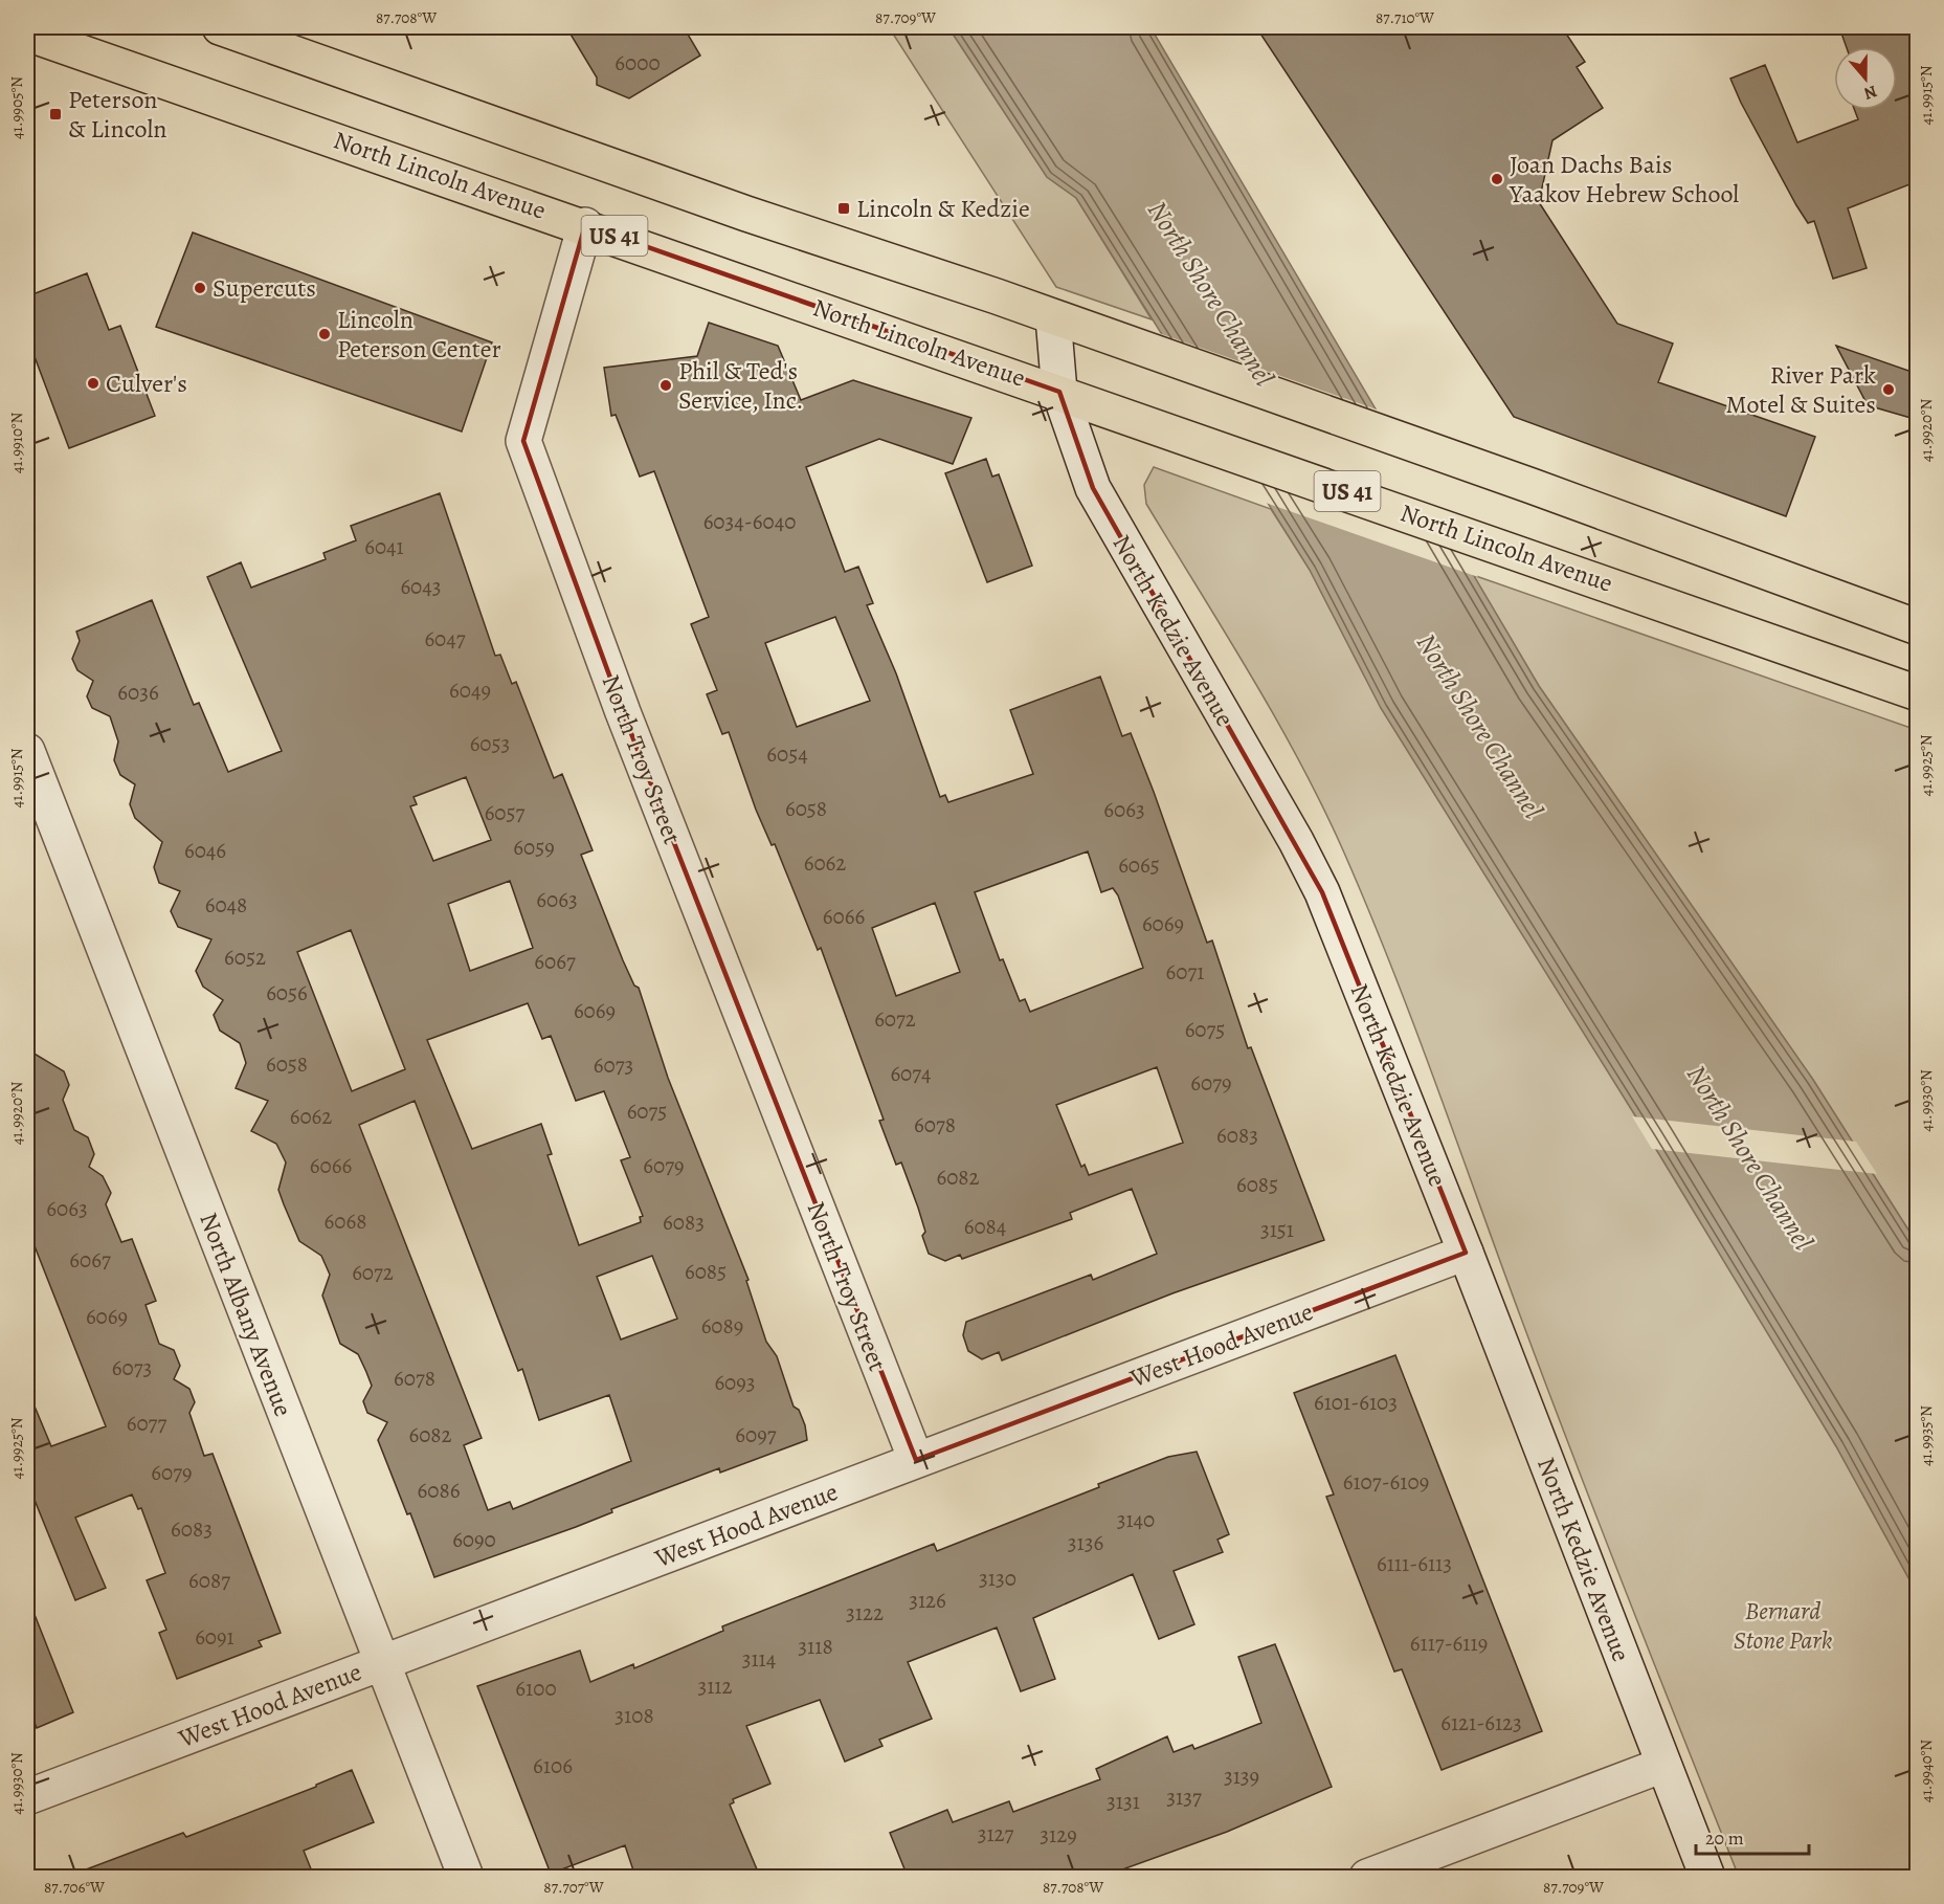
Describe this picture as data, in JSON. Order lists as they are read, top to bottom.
{
  "streets": {
    "main road": ["North Lincoln Avenue", "US 41"],
    "street": [
      "North Kedzie Avenue",
      "North Troy Street",
      "North Albany Avenue",
      "West Hood Avenue"
    ]
  },
  "crossings": [
    ["North Lincoln Avenue", "North Kedzie Avenue"],
    ["North Lincoln Avenue", "North Troy Street"],
    ["US 41", "North Kedzie Avenue"],
    ["North Kedzie Avenue", "West Hood Avenue"],
    ["North Troy Street", "West Hood Avenue"],
    ["North Albany Avenue", "West Hood Avenue"]
  ],
  "water": ["North Shore Channel"],
  "parks": ["Bernard Stone Park"],
  "places": {
    "transit": ["Peterson & Lincoln", "Lincoln & Kedzie"],
    "other": [
      "Joan Dachs Bais Yaakov Hebrew School",
      "Supercuts",
      "Lincoln Peterson Center",
      "Culver's",
      "Phil & Ted's Service, Inc.",
      "River Park Motel & Suites"
    ]
  },
  "house_numbers": [
    "6000",
    "6034-6040",
    "6041",
    "6043",
    "6047",
    "6049",
    "6036",
    "6053",
    "6054",
    "6058",
    "6063",
    "6057",
    "6059",
    "6046",
    "6062",
    "6065",
    "6063",
    "6048",
    "6066",
    "6069",
    "6052",
    "6067",
    "6071",
    "6056",
    "6069",
    "6072",
    "6075",
    "6058",
    "6073",
    "6074",
    "6079",
    "6075",
    "6062",
    "6078",
    "6083",
    "6066",
    "6079",
    "6082",
    "6085",
    "6063",
    "6068",
    "6083",
    "6084",
    "3151",
    "6067",
    "6085",
    "6072",
    "6069",
    "6089",
    "6073",
    "6078",
    "6093",
    "6101-6103",
    "6077",
    "6082",
    "6097",
    "6079",
    "6107-6109",
    "6086",
    "3140",
    "6083",
    "6090",
    "3136",
    "6111-6113",
    "3130",
    "6087",
    "3126",
    "3122",
    "6091",
    "6117-6119",
    "3118",
    "3114",
    "3112",
    "6100",
    "3108",
    "6121-6123",
    "6106",
    "3139",
    "3137",
    "3131",
    "3127",
    "3129"
  ],
  "scale_bar": "20 m",
  "north": "bottom",
  "coordinates": [
    "87.708°W",
    "87.709°W",
    "87.710°W",
    "41.9915°N",
    "41.9905°N",
    "41.9920°N",
    "41.9910°N",
    "41.9925°N",
    "41.9930°N",
    "41.9935°N",
    "41.9940°N",
    "87.706°W",
    "87.707°W"
  ]
}
